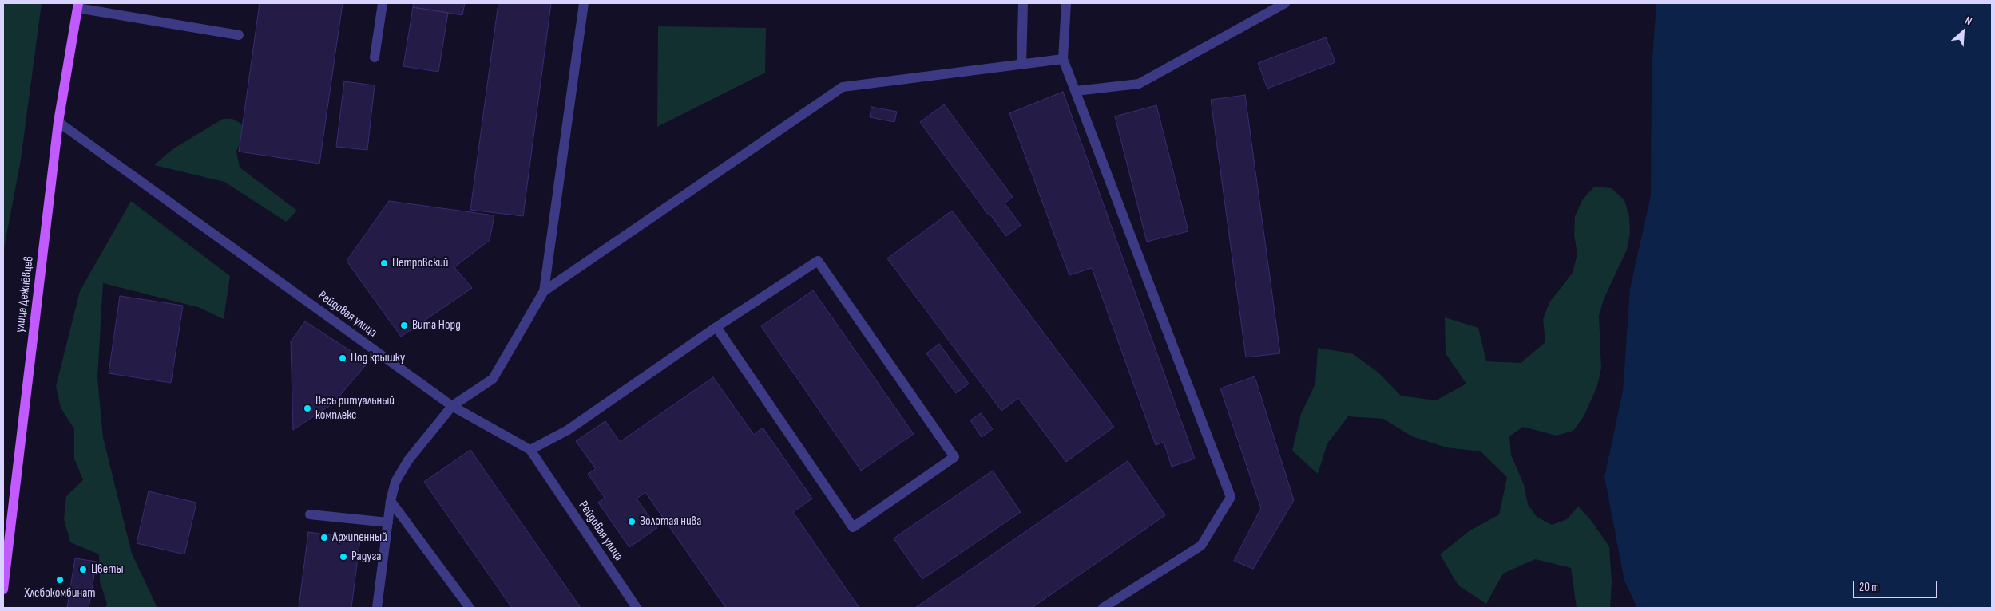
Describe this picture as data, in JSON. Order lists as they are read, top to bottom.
{
  "streets": {
    "main road": ["улица Дежнёвцев"],
    "street": ["Рейдовая улица"]
  },
  "crossings": [
    ["улица Дежнёвцев", "Рейдовая улица"]
  ],
  "places": [
    "Петровский",
    "Вита Норд",
    "Под крышку",
    "Весь ритуальный комплекс",
    "Золотая нива",
    "Архипенный",
    "Радуга",
    "Цветы",
    "Хлебокомбинат"
  ],
  "scale_bar": "20 m",
  "north": "top right"
}
